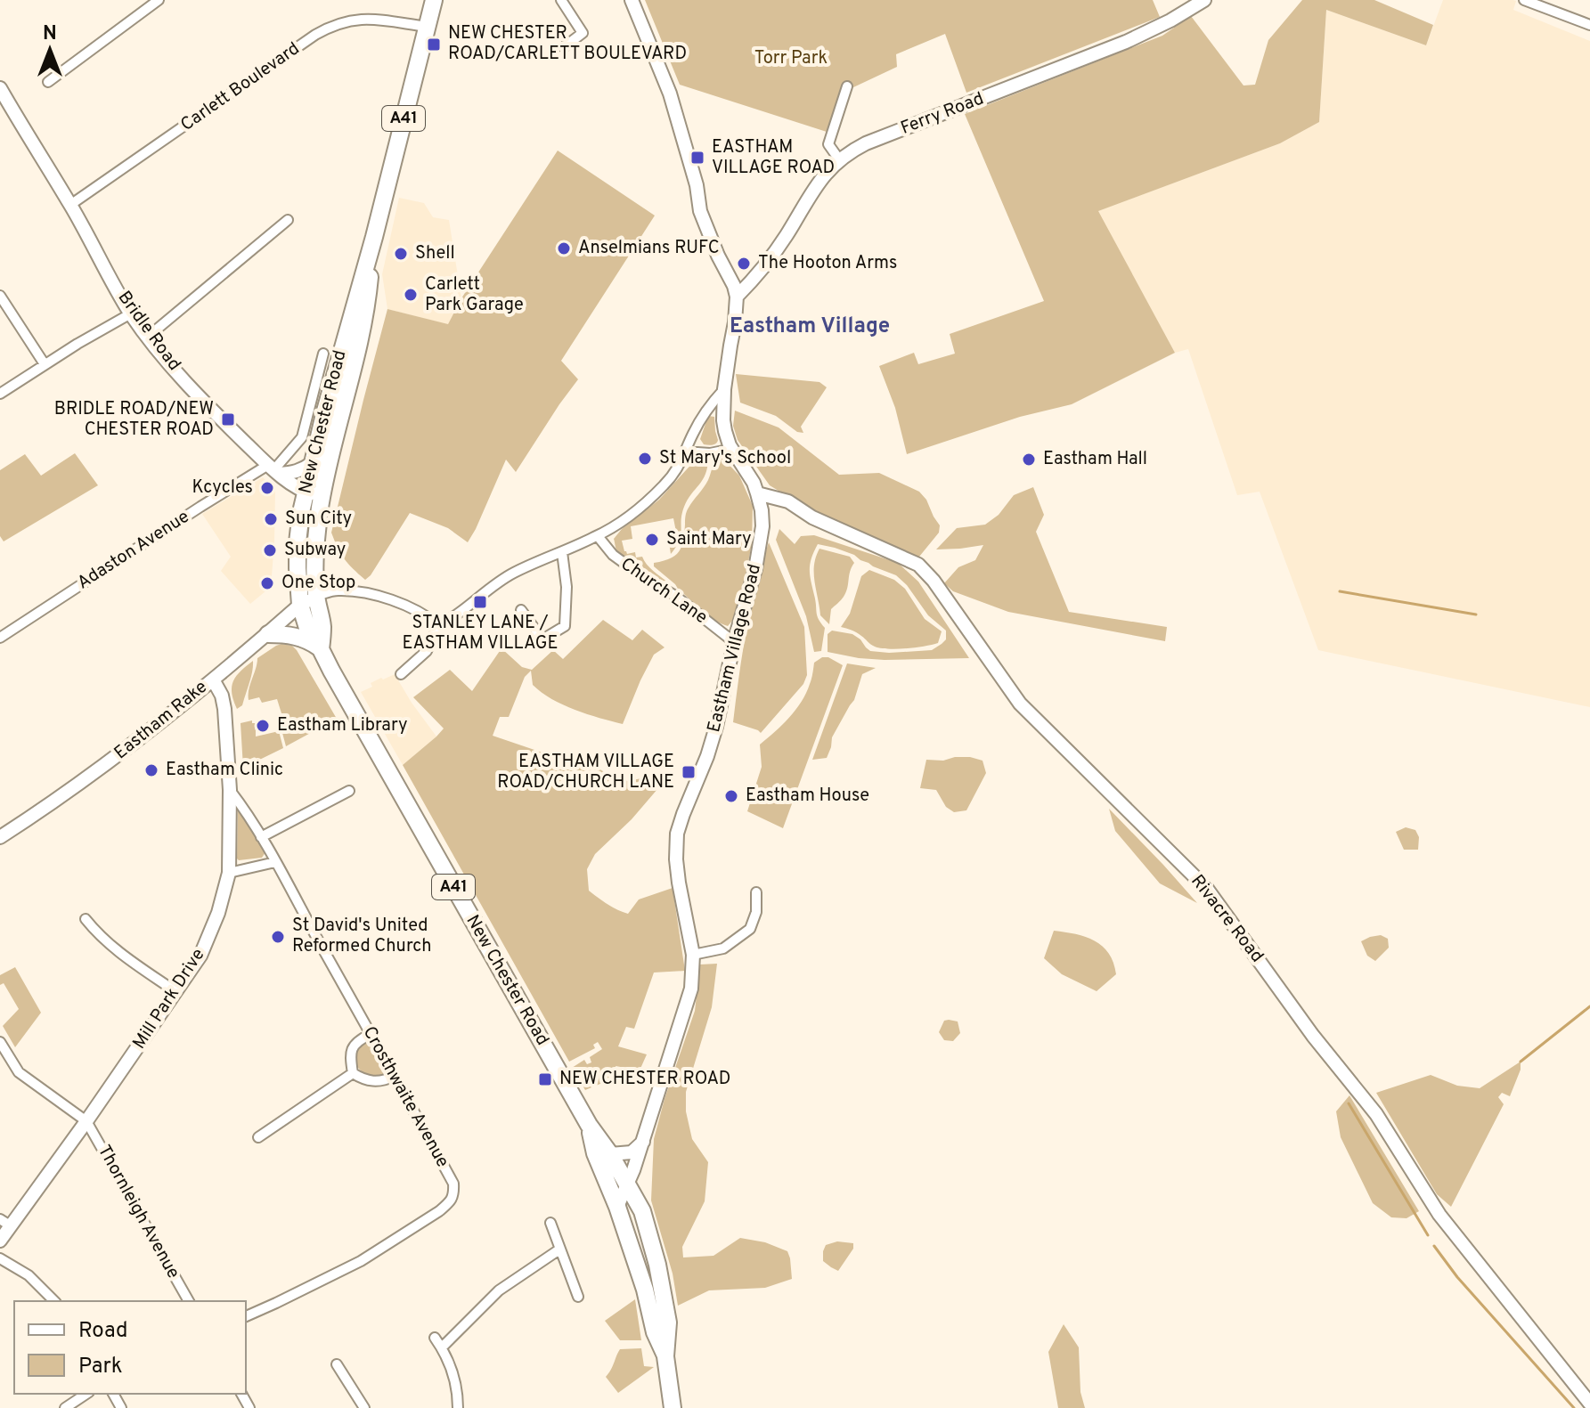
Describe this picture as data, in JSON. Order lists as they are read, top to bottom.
{
  "streets": {
    "highway": ["A41", "New Chester Road"],
    "main road": [
      "Ferry Road",
      "Bridle Road",
      "Eastham Village Road",
      "Eastham Rake",
      "Rivacre Road",
      "Mill Park Drive"
    ],
    "street": [
      "Carlett Boulevard",
      "Adaston Avenue",
      "Church Lane",
      "Crosthwaite Avenue",
      "Thornleigh Avenue"
    ]
  },
  "crossings": [
    ["Carlett Boulevard", "Bridle Road"],
    ["Carlett Boulevard", "New Chester Road"],
    ["Ferry Road", "Eastham Village Road"],
    ["Bridle Road", "New Chester Road"],
    ["Bridle Road", "Adaston Avenue"],
    ["New Chester Road", "Adaston Avenue"],
    ["New Chester Road", "Eastham Village Road"],
    ["New Chester Road", "Eastham Rake"],
    ["Church Lane", "Eastham Village Road"],
    ["Eastham Village Road", "Rivacre Road"],
    ["Eastham Rake", "Mill Park Drive"],
    ["Mill Park Drive", "Crosthwaite Avenue"],
    ["Mill Park Drive", "Thornleigh Avenue"]
  ],
  "districts": ["Eastham Village"],
  "parks": ["Torr Park"],
  "places": {
    "transit": [
      "NEW CHESTER ROAD/CARLETT BOULEVARD",
      "EASTHAM VILLAGE ROAD",
      "BRIDLE ROAD/NEW CHESTER ROAD",
      "STANLEY LANE / EASTHAM VILLAGE",
      "EASTHAM VILLAGE ROAD/CHURCH LANE",
      "NEW CHESTER ROAD"
    ],
    "other": [
      "Anselmians RUFC",
      "Shell",
      "The Hooton Arms",
      "Carlett Park Garage",
      "St Mary's School",
      "Eastham Hall",
      "Kcycles",
      "Sun City",
      "Saint Mary",
      "Subway",
      "One Stop",
      "Eastham Library",
      "Eastham Clinic",
      "Eastham House",
      "St David's United Reformed Church"
    ]
  },
  "legend": ["Road", "Park"],
  "north": "top"
}
